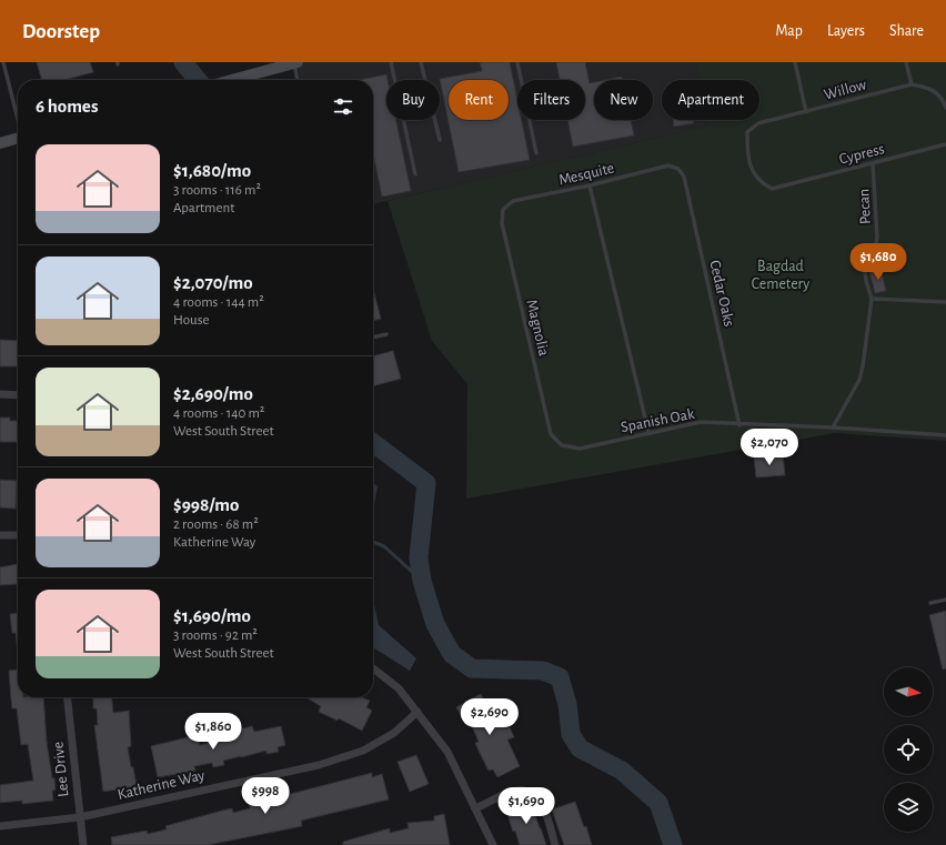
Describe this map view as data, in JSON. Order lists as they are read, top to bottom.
{
  "streets": {
    "street": ["Lee Drive", "Katherine Way"],
    "lane": [
      "Willow",
      "Cypress",
      "Mesquite",
      "Pecan",
      "Cedar Oaks",
      "Magnolia",
      "Spanish Oak"
    ]
  },
  "crossings": [
    ["Willow", "Cypress"],
    ["Cypress", "Pecan"],
    ["Mesquite", "Cedar Oaks"],
    ["Mesquite", "Magnolia"],
    ["Cedar Oaks", "Spanish Oak"],
    ["Magnolia", "Spanish Oak"],
    ["Lee Drive", "Katherine Way"]
  ],
  "parks": ["Bagdad Cemetery"],
  "north": "right",
  "page": {
    "header": "Doorstep",
    "nav": ["Map", "Layers", "Share"],
    "chip": [
      "Buy",
      "Rent",
      "Filters",
      "New",
      "Apartment"
    ],
    "heading": "6 homes",
    "list": [
      {
        "name": "$1,680/mo",
        "note": "3 rooms · 116 m² · Apartment"
      },
      {
        "name": "$2,070/mo",
        "note": "4 rooms · 144 m² · House"
      },
      {
        "name": "$2,690/mo",
        "note": "4 rooms · 140 m² · West South Street"
      },
      {
        "name": "$998/mo",
        "note": "2 rooms · 68 m² · Katherine Way"
      },
      {
        "name": "$1,690/mo",
        "note": "3 rooms · 92 m² · West South Street"
      }
    ],
    "price": [
      "$1,680",
      "$2,070",
      "$2,690",
      "$1,860",
      "$998",
      "$1,690"
    ]
  }
}
